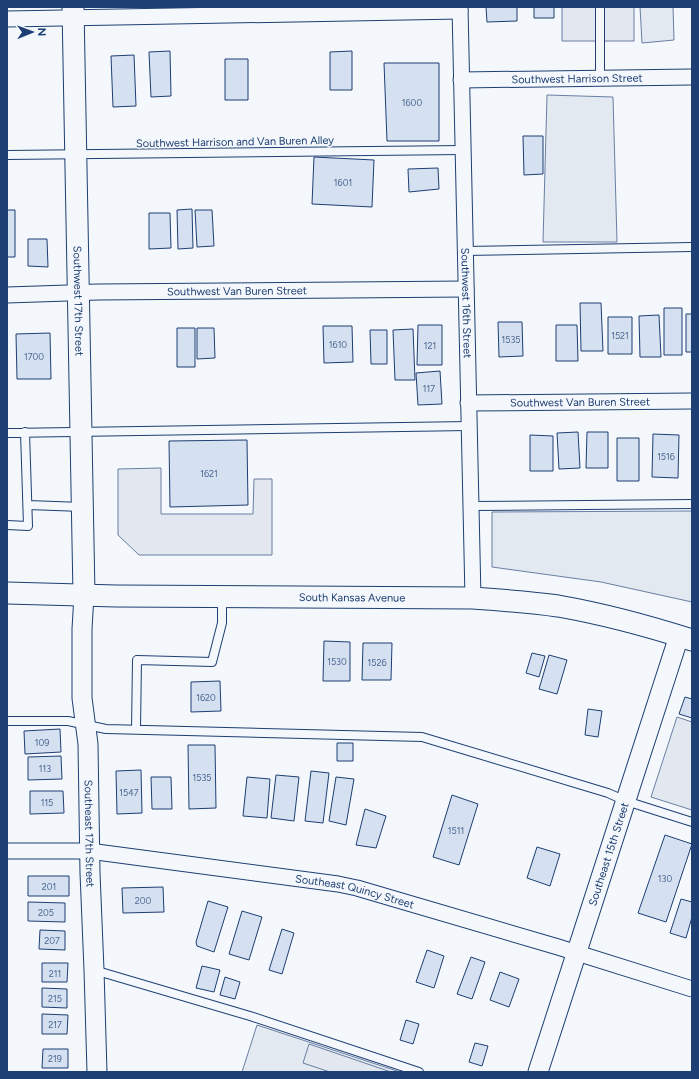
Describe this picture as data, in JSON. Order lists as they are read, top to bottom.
{
  "streets": {
    "main road": ["Southwest 17th Street", "South Kansas Avenue"],
    "street": [
      "Southwest Harrison Street",
      "Southwest Van Buren Street",
      "Southwest 16th Street",
      "Southeast 17th Street",
      "Southeast 15th Street",
      "Southeast Quincy Street"
    ],
    "lane": ["Southwest Harrison and Van Buren Alley"]
  },
  "crossings": [
    ["Southwest Harrison Street", "Southwest 16th Street"],
    ["Southwest Harrison and Van Buren Alley", "Southwest 17th Street"],
    ["Southwest Harrison and Van Buren Alley", "Southwest 16th Street"],
    ["Southwest Van Buren Street", "Southwest 17th Street"],
    ["Southwest Van Buren Street", "Southwest 16th Street"],
    ["Southwest 17th Street", "South Kansas Avenue"],
    ["Southwest 17th Street", "Southeast 17th Street"],
    ["Southwest 16th Street", "South Kansas Avenue"],
    ["South Kansas Avenue", "Southeast 17th Street"],
    ["South Kansas Avenue", "Southeast 15th Street"],
    ["Southeast 17th Street", "Southeast Quincy Street"],
    ["Southeast 15th Street", "Southeast Quincy Street"]
  ],
  "house_numbers": [
    "1600",
    "1601",
    "1521",
    "1535",
    "1610",
    "121",
    "1700",
    "117",
    "1516",
    "1621",
    "1530",
    "1526",
    "1620",
    "109",
    "113",
    "1535",
    "1547",
    "115",
    "1511",
    "130",
    "201",
    "200",
    "205",
    "207",
    "211",
    "215",
    "217",
    "219"
  ],
  "north": "right"
}
